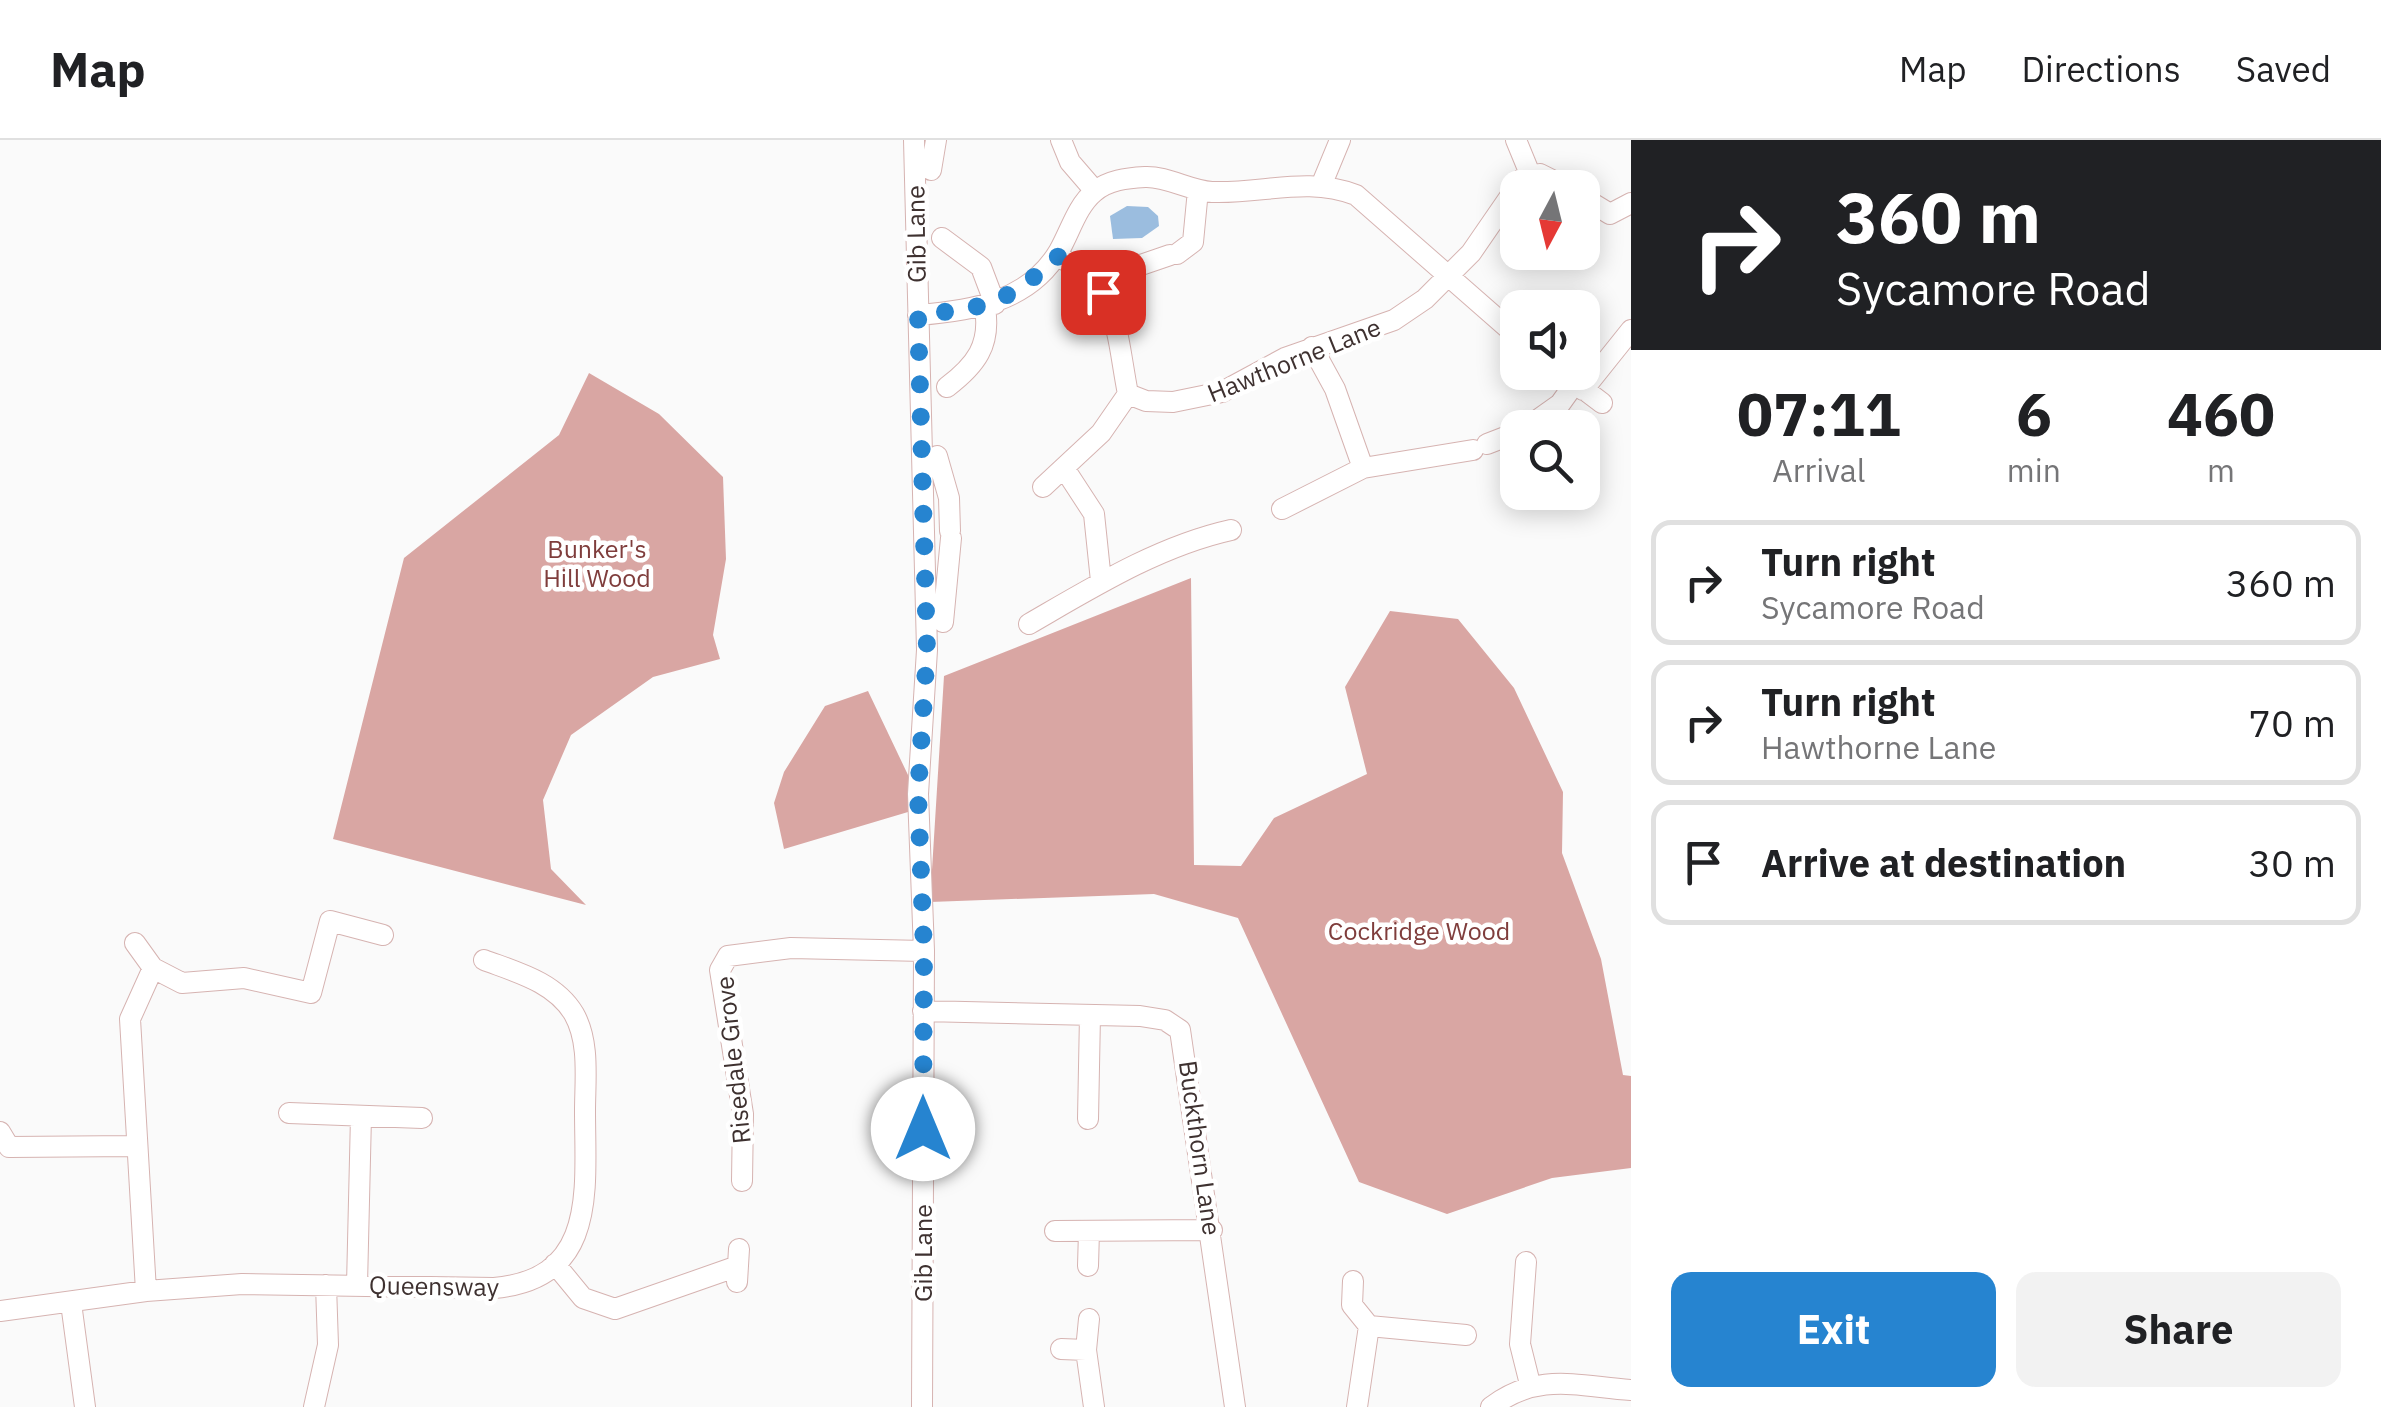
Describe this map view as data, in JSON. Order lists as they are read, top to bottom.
{
  "streets": {
    "street": [
      "Gib Lane",
      "Hawthorne Lane",
      "Risedale Grove",
      "Buckthorn Lane",
      "Queensway"
    ]
  },
  "crossings": [
    ["Gib Lane", "Risedale Grove"],
    ["Gib Lane", "Buckthorn Lane"]
  ],
  "parks": ["Bunker's Hill Wood", "Cockridge Wood"],
  "north": "bottom",
  "page": {
    "header": "Map",
    "nav": ["Map", "Directions", "Saved"],
    "turn": ["360 m", "Sycamore Road"],
    "eta": [
      "07:11",
      "Arrival",
      "6",
      "min",
      "460",
      "m"
    ],
    "list": [
      {
        "name": "Turn right",
        "note": "Sycamore Road",
        "value": "360 m"
      },
      {
        "name": "Turn right",
        "note": "Hawthorne Lane",
        "value": "70 m"
      },
      {
        "name": "Arrive at destination",
        "value": "30 m"
      }
    ],
    "buttons": ["Exit", "Share"]
  }
}
